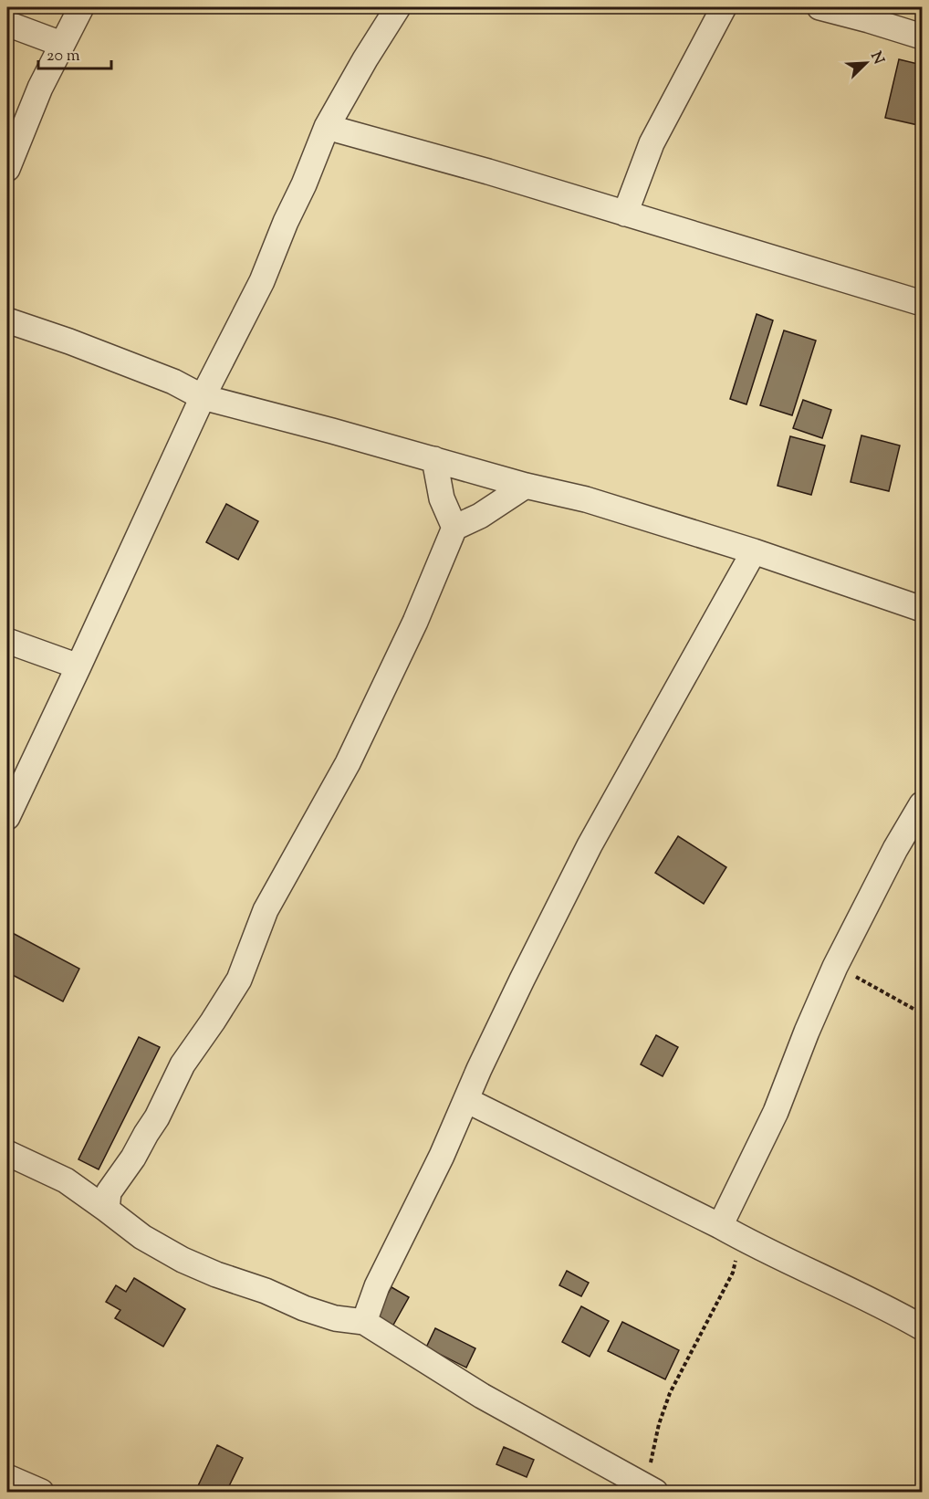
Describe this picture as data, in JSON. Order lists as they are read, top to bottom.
{
  "scale_bar": "20 m",
  "north": "top right"
}
